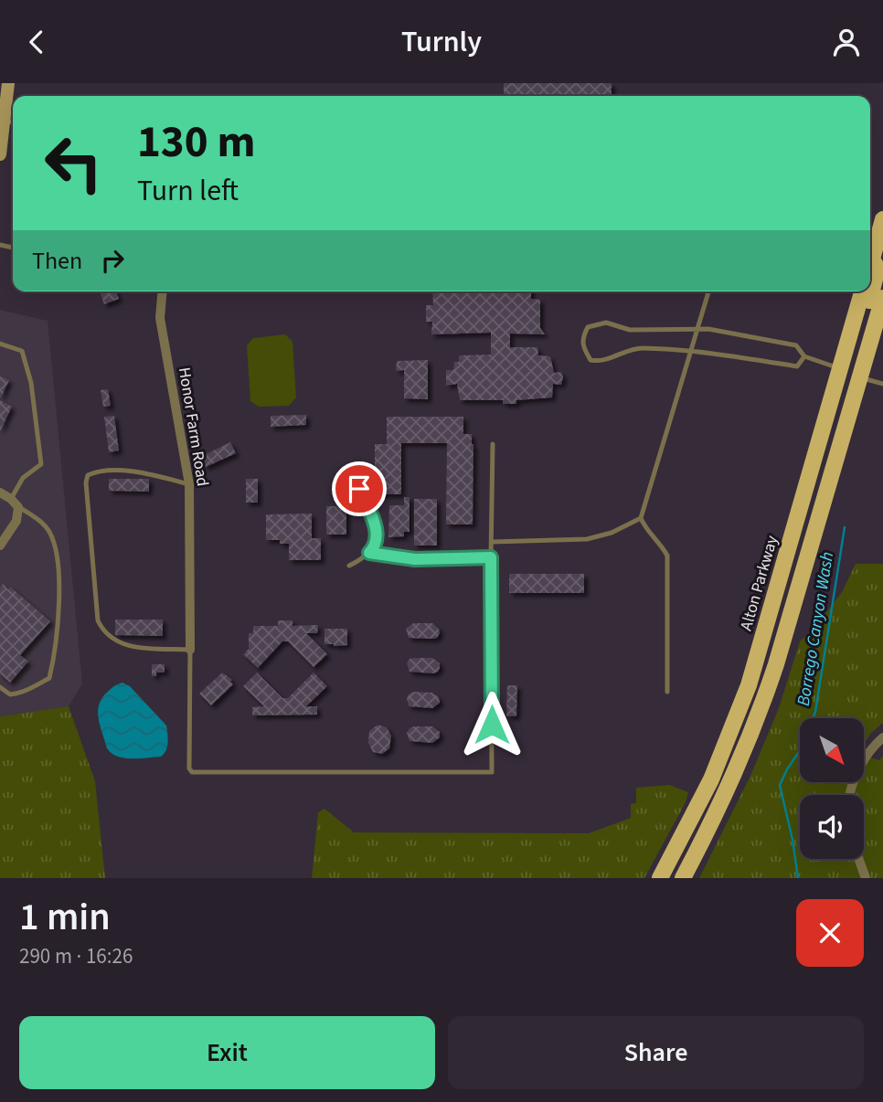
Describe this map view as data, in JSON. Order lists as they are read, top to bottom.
{
  "streets": {
    "main road": ["Alton Parkway"],
    "street": ["Honor Farm Road"]
  },
  "water": ["Borrego Canyon Wash"],
  "north": "bottom right",
  "page": {
    "header": "Turnly",
    "turn": ["130 m", "Turn left"],
    "then": "Then",
    "heading": ["1 min", "290 m · 16:26"],
    "buttons": ["Exit", "Share"]
  }
}
